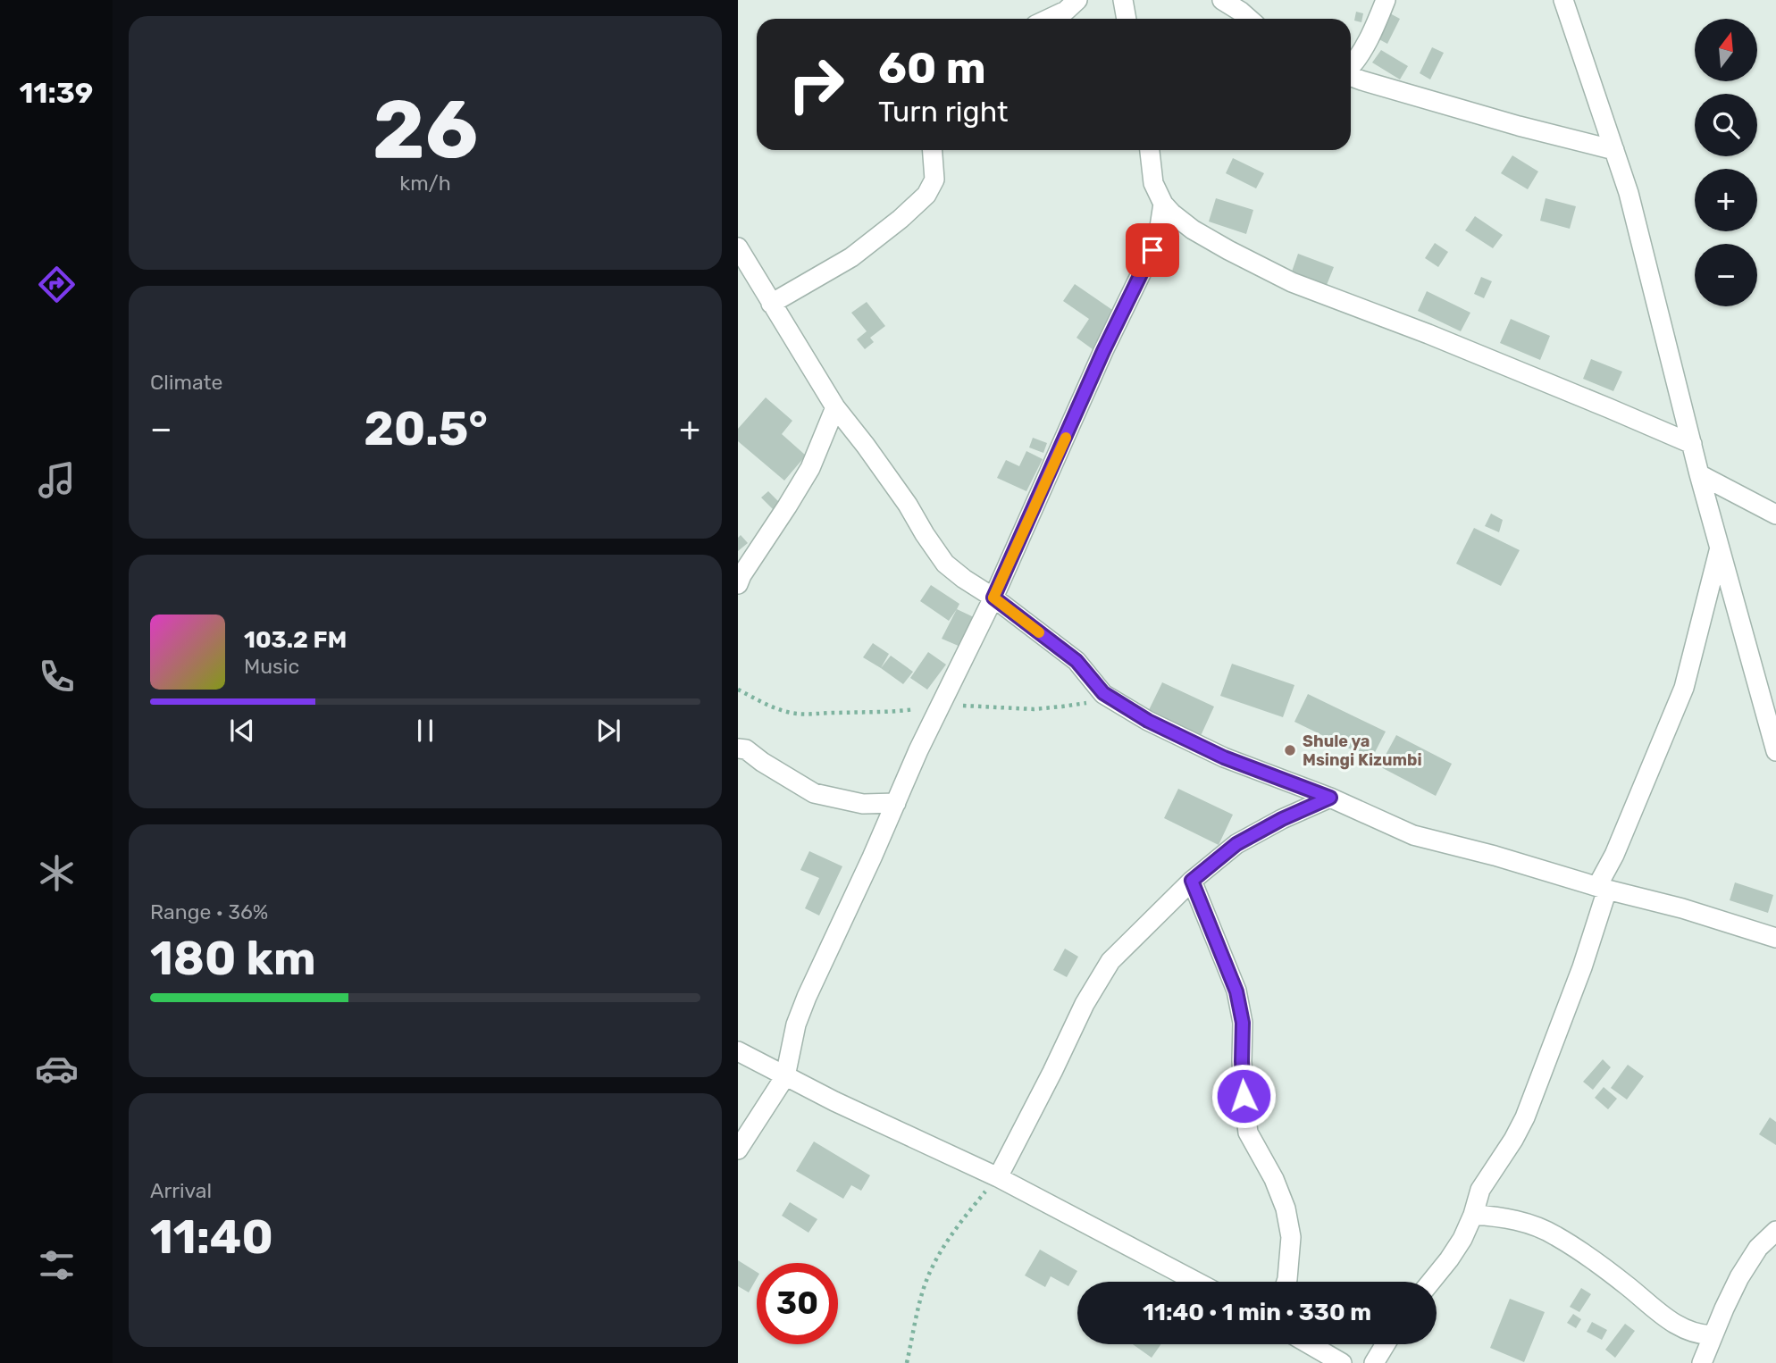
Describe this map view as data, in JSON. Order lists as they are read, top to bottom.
{
  "places": ["Shule ya Msingi Kizumbi"],
  "north": "top",
  "page": {
    "tabs": "11:39",
    "tile": [
      ["26", "km/h"],
      "Climate",
      ["Range · 36%", "180 km"],
      ["Arrival", "11:40"]
    ],
    "map_buttons": ["+", "−"],
    "turn": ["60 m", "Turn right"],
    "heat": ["−", "20.5°", "+"],
    "song": ["103.2 FM", "Music"],
    "limit": "30",
    "trip": "11:40 · 1 min · 330 m"
  }
}
